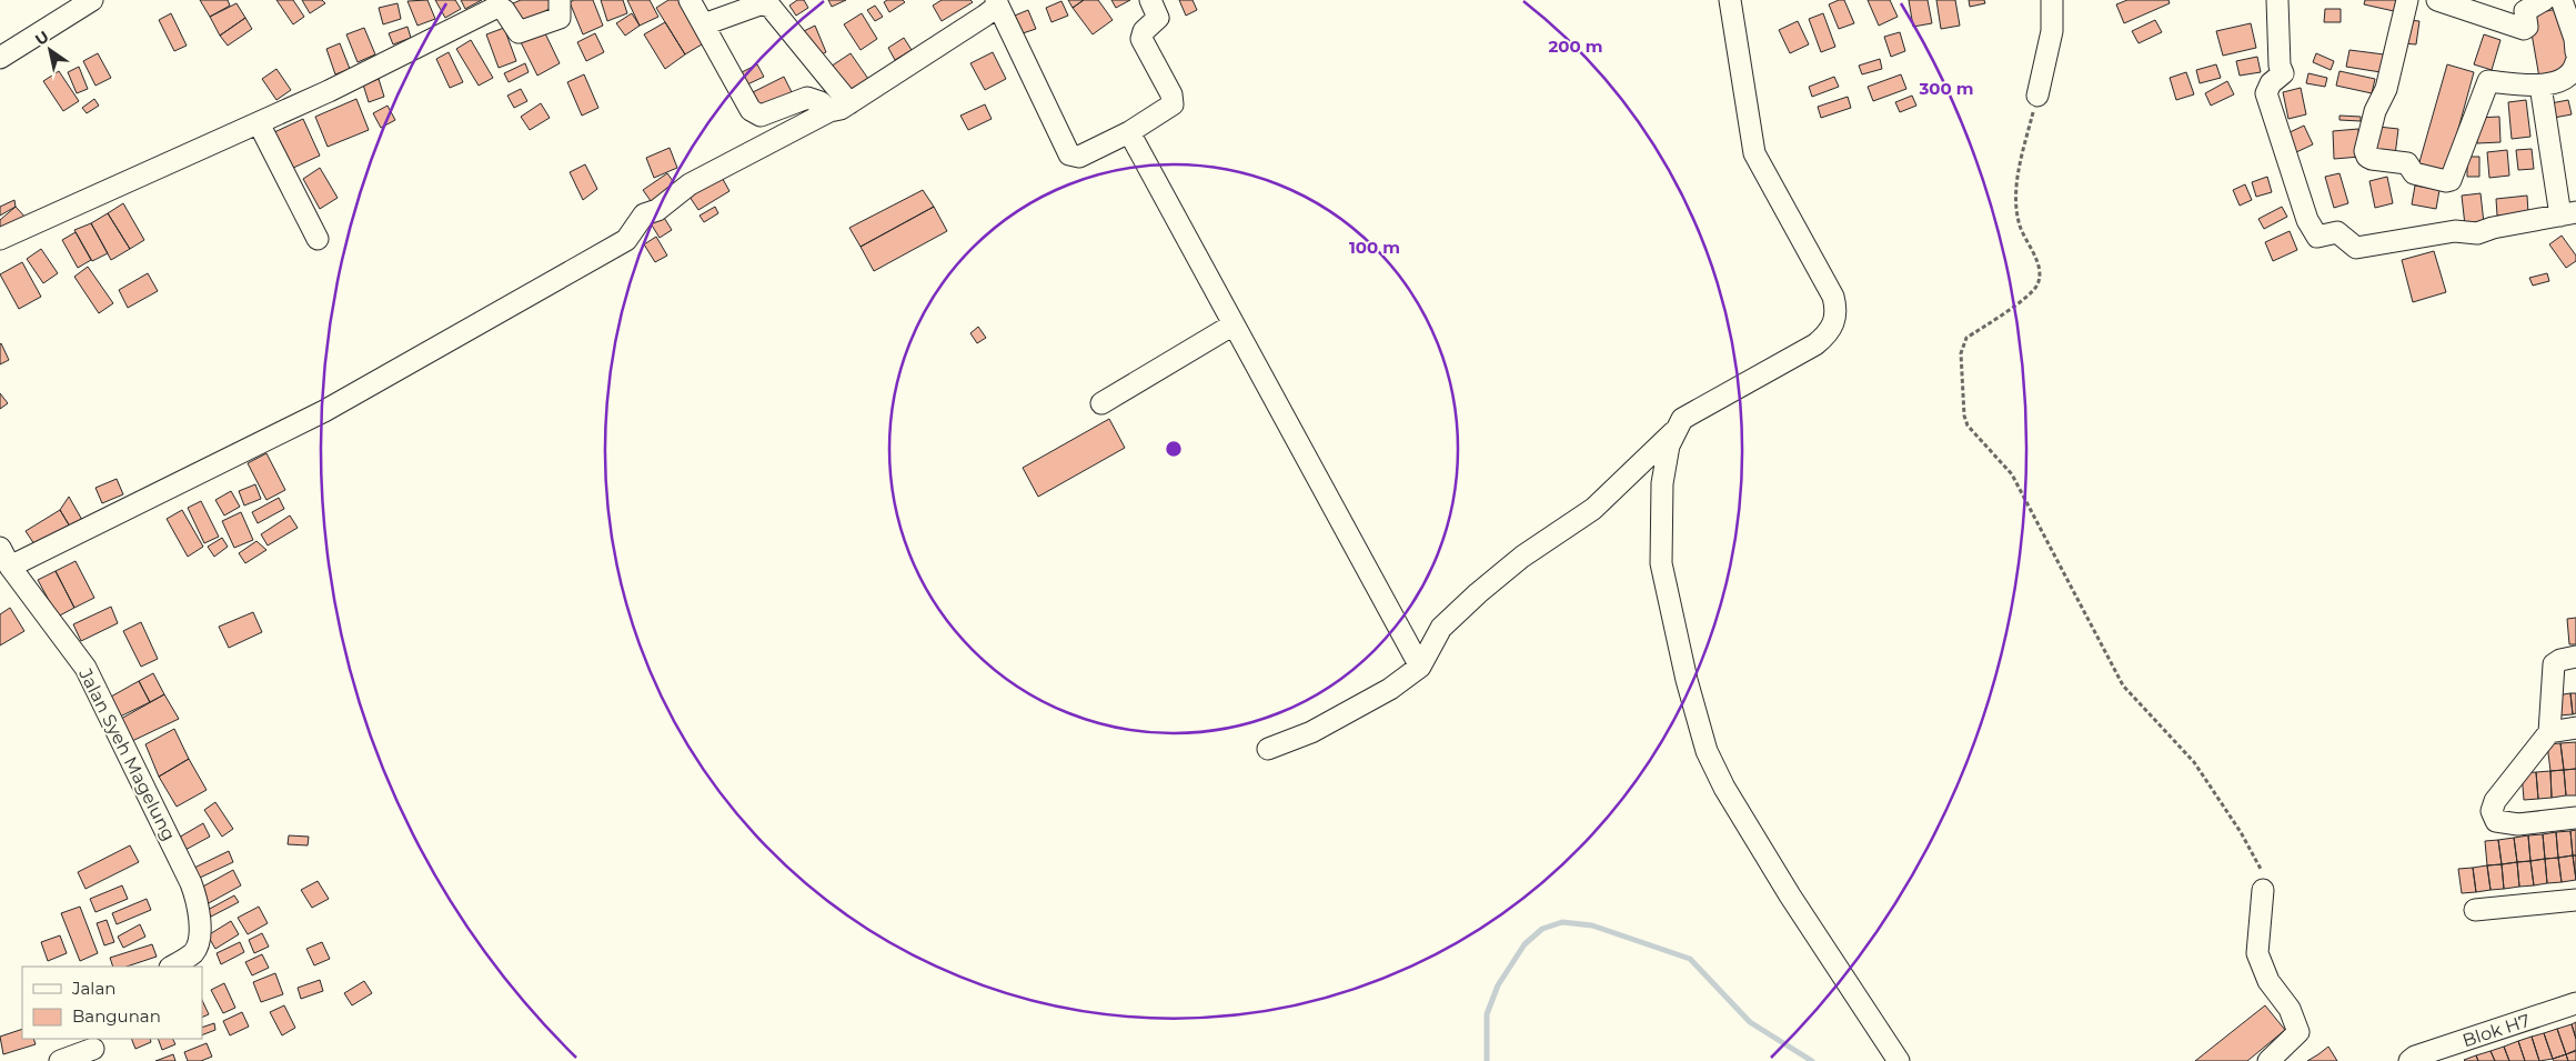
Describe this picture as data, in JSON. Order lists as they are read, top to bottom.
{
  "streets": {
    "street": ["Jalan Syeh Magelung", "Blok H7"]
  },
  "legend": ["Jalan", "Bangunan"],
  "north": "top left",
  "rings": ["200 m", "300 m", "100 m"]
}
